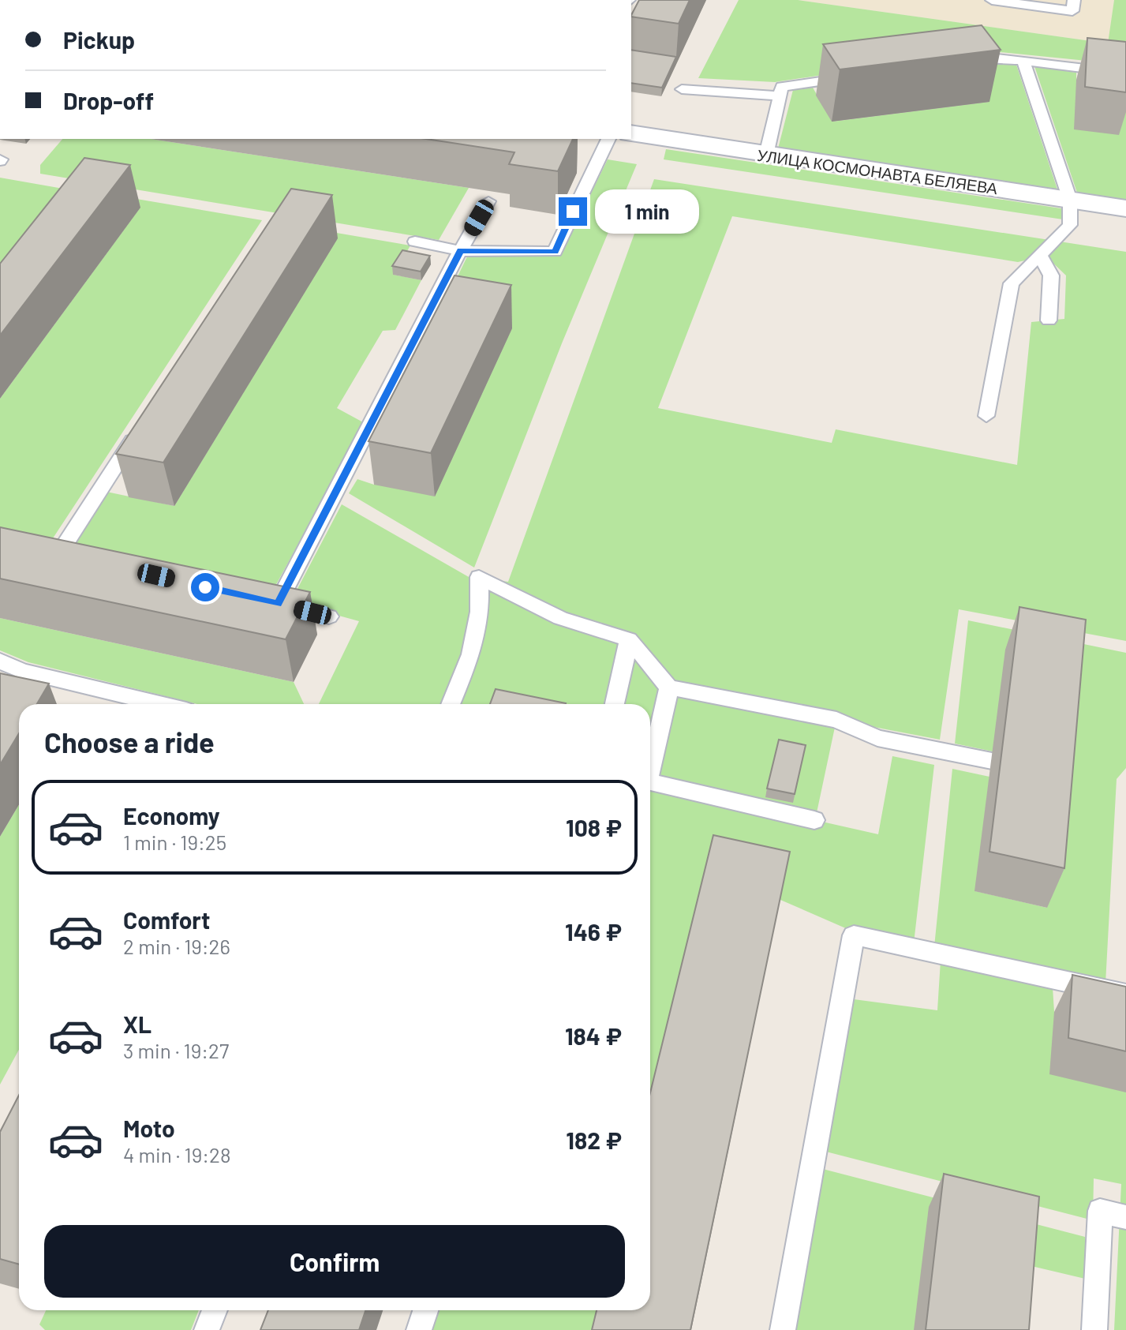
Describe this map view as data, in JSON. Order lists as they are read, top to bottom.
{
  "streets": {
    "street": ["УЛИЦА КОСМОНАВТА БЕЛЯЕВА"]
  },
  "page": {
    "banner": ["Pickup", "Drop-off"],
    "bubble": "1 min",
    "heading": "Choose a ride",
    "list": [
      {
        "name": "Economy",
        "note": "1 min · 19:25",
        "value": "108 ₽"
      },
      {
        "name": "Comfort",
        "note": "2 min · 19:26",
        "value": "146 ₽"
      },
      {
        "name": "XL",
        "note": "3 min · 19:27",
        "value": "184 ₽"
      },
      {
        "name": "Moto",
        "note": "4 min · 19:28",
        "value": "182 ₽"
      }
    ],
    "buttons": "Confirm"
  }
}
